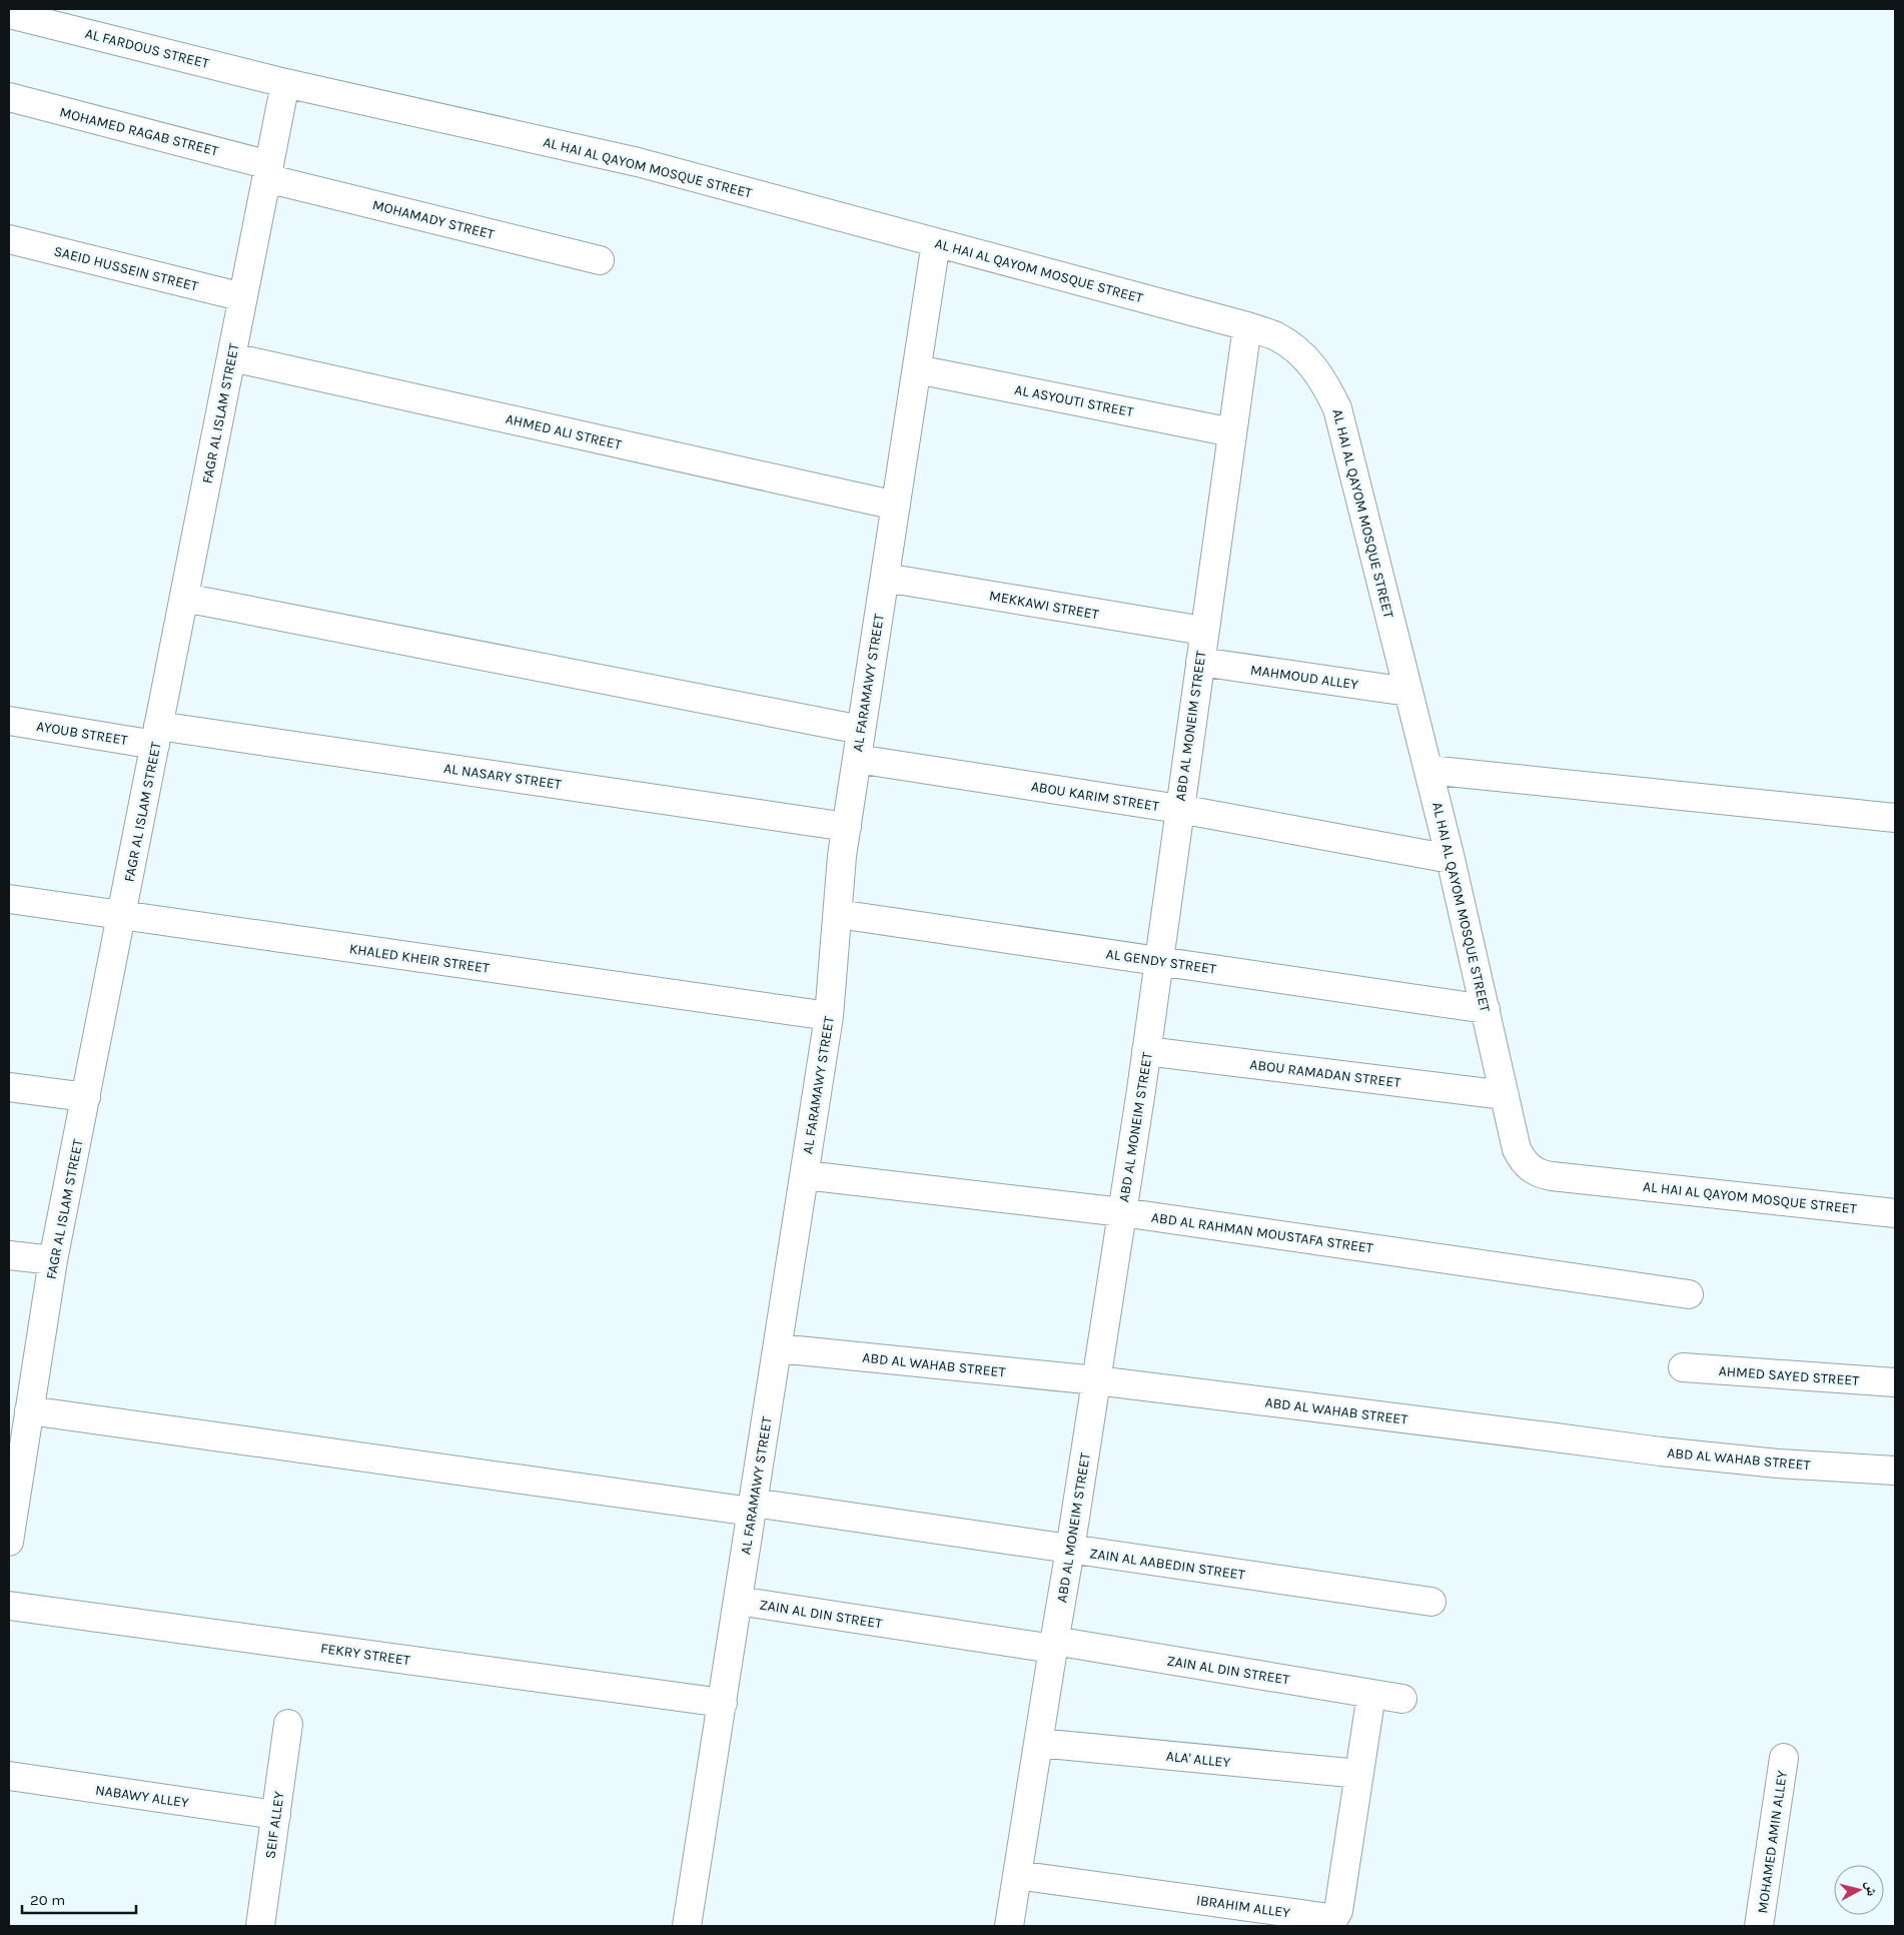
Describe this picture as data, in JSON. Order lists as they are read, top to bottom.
{
  "streets": {
    "street": [
      "AL FARDOUS STREET",
      "MOHAMED RAGAB STREET",
      "AL HAI AL QAYOM MOSQUE STREET",
      "MOHAMADY STREET",
      "SAEID HUSSEIN STREET",
      "AL ASYOUTI STREET",
      "FAGR AL ISLAM STREET",
      "AHMED ALI STREET",
      "MEKKAWI STREET",
      "MAHMOUD ALLEY",
      "AL FARAMAWY STREET",
      "ABD AL MONEIM STREET",
      "AYOUB STREET",
      "AL NASARY STREET",
      "ABOU KARIM STREET",
      "KHALED KHEIR STREET",
      "AL GENDY STREET",
      "ABOU RAMADAN STREET",
      "ABD AL RAHMAN MOUSTAFA STREET",
      "ABD AL WAHAB STREET",
      "AHMED SAYED STREET",
      "ZAIN AL AABEDIN STREET",
      "ZAIN AL DIN STREET",
      "FEKRY STREET",
      "ALA' ALLEY",
      "NABAWY ALLEY",
      "SEIF ALLEY",
      "MOHAMED AMIN ALLEY",
      "IBRAHIM ALLEY"
    ]
  },
  "crossings": [
    ["AL FARDOUS STREET", "AL HAI AL QAYOM MOSQUE STREET"],
    ["AL FARDOUS STREET", "FAGR AL ISLAM STREET"],
    ["MOHAMED RAGAB STREET", "MOHAMADY STREET"],
    ["MOHAMED RAGAB STREET", "FAGR AL ISLAM STREET"],
    ["AL HAI AL QAYOM MOSQUE STREET", "FAGR AL ISLAM STREET"],
    ["AL HAI AL QAYOM MOSQUE STREET", "MAHMOUD ALLEY"],
    ["AL HAI AL QAYOM MOSQUE STREET", "AL FARAMAWY STREET"],
    ["AL HAI AL QAYOM MOSQUE STREET", "ABD AL MONEIM STREET"],
    ["AL HAI AL QAYOM MOSQUE STREET", "ABOU KARIM STREET"],
    ["AL HAI AL QAYOM MOSQUE STREET", "AL GENDY STREET"],
    ["AL HAI AL QAYOM MOSQUE STREET", "ABOU RAMADAN STREET"],
    ["MOHAMADY STREET", "FAGR AL ISLAM STREET"],
    ["SAEID HUSSEIN STREET", "FAGR AL ISLAM STREET"],
    ["AL ASYOUTI STREET", "AL FARAMAWY STREET"],
    ["AL ASYOUTI STREET", "ABD AL MONEIM STREET"],
    ["FAGR AL ISLAM STREET", "AHMED ALI STREET"],
    ["FAGR AL ISLAM STREET", "AYOUB STREET"],
    ["FAGR AL ISLAM STREET", "AL NASARY STREET"],
    ["FAGR AL ISLAM STREET", "KHALED KHEIR STREET"],
    ["FAGR AL ISLAM STREET", "ZAIN AL AABEDIN STREET"],
    ["AHMED ALI STREET", "AL FARAMAWY STREET"],
    ["MEKKAWI STREET", "AL FARAMAWY STREET"],
    ["MEKKAWI STREET", "ABD AL MONEIM STREET"],
    ["MAHMOUD ALLEY", "ABD AL MONEIM STREET"],
    ["AL FARAMAWY STREET", "AL NASARY STREET"],
    ["AL FARAMAWY STREET", "ABOU KARIM STREET"],
    ["AL FARAMAWY STREET", "KHALED KHEIR STREET"],
    ["AL FARAMAWY STREET", "AL GENDY STREET"],
    ["AL FARAMAWY STREET", "ABD AL RAHMAN MOUSTAFA STREET"],
    ["AL FARAMAWY STREET", "ABD AL WAHAB STREET"],
    ["AL FARAMAWY STREET", "ZAIN AL AABEDIN STREET"],
    ["AL FARAMAWY STREET", "ZAIN AL DIN STREET"],
    ["AL FARAMAWY STREET", "FEKRY STREET"],
    ["ABD AL MONEIM STREET", "ABOU KARIM STREET"],
    ["ABD AL MONEIM STREET", "AL GENDY STREET"],
    ["ABD AL MONEIM STREET", "ABOU RAMADAN STREET"],
    ["ABD AL MONEIM STREET", "ABD AL RAHMAN MOUSTAFA STREET"],
    ["ABD AL MONEIM STREET", "ABD AL WAHAB STREET"],
    ["ABD AL MONEIM STREET", "ZAIN AL AABEDIN STREET"],
    ["ABD AL MONEIM STREET", "ZAIN AL DIN STREET"],
    ["ABD AL MONEIM STREET", "ALA' ALLEY"],
    ["ABD AL MONEIM STREET", "IBRAHIM ALLEY"],
    ["AYOUB STREET", "AL NASARY STREET"],
    ["ZAIN AL DIN STREET", "IBRAHIM ALLEY"],
    ["ALA' ALLEY", "IBRAHIM ALLEY"],
    ["NABAWY ALLEY", "SEIF ALLEY"]
  ],
  "scale_bar": "20 m",
  "north": "right"
}
